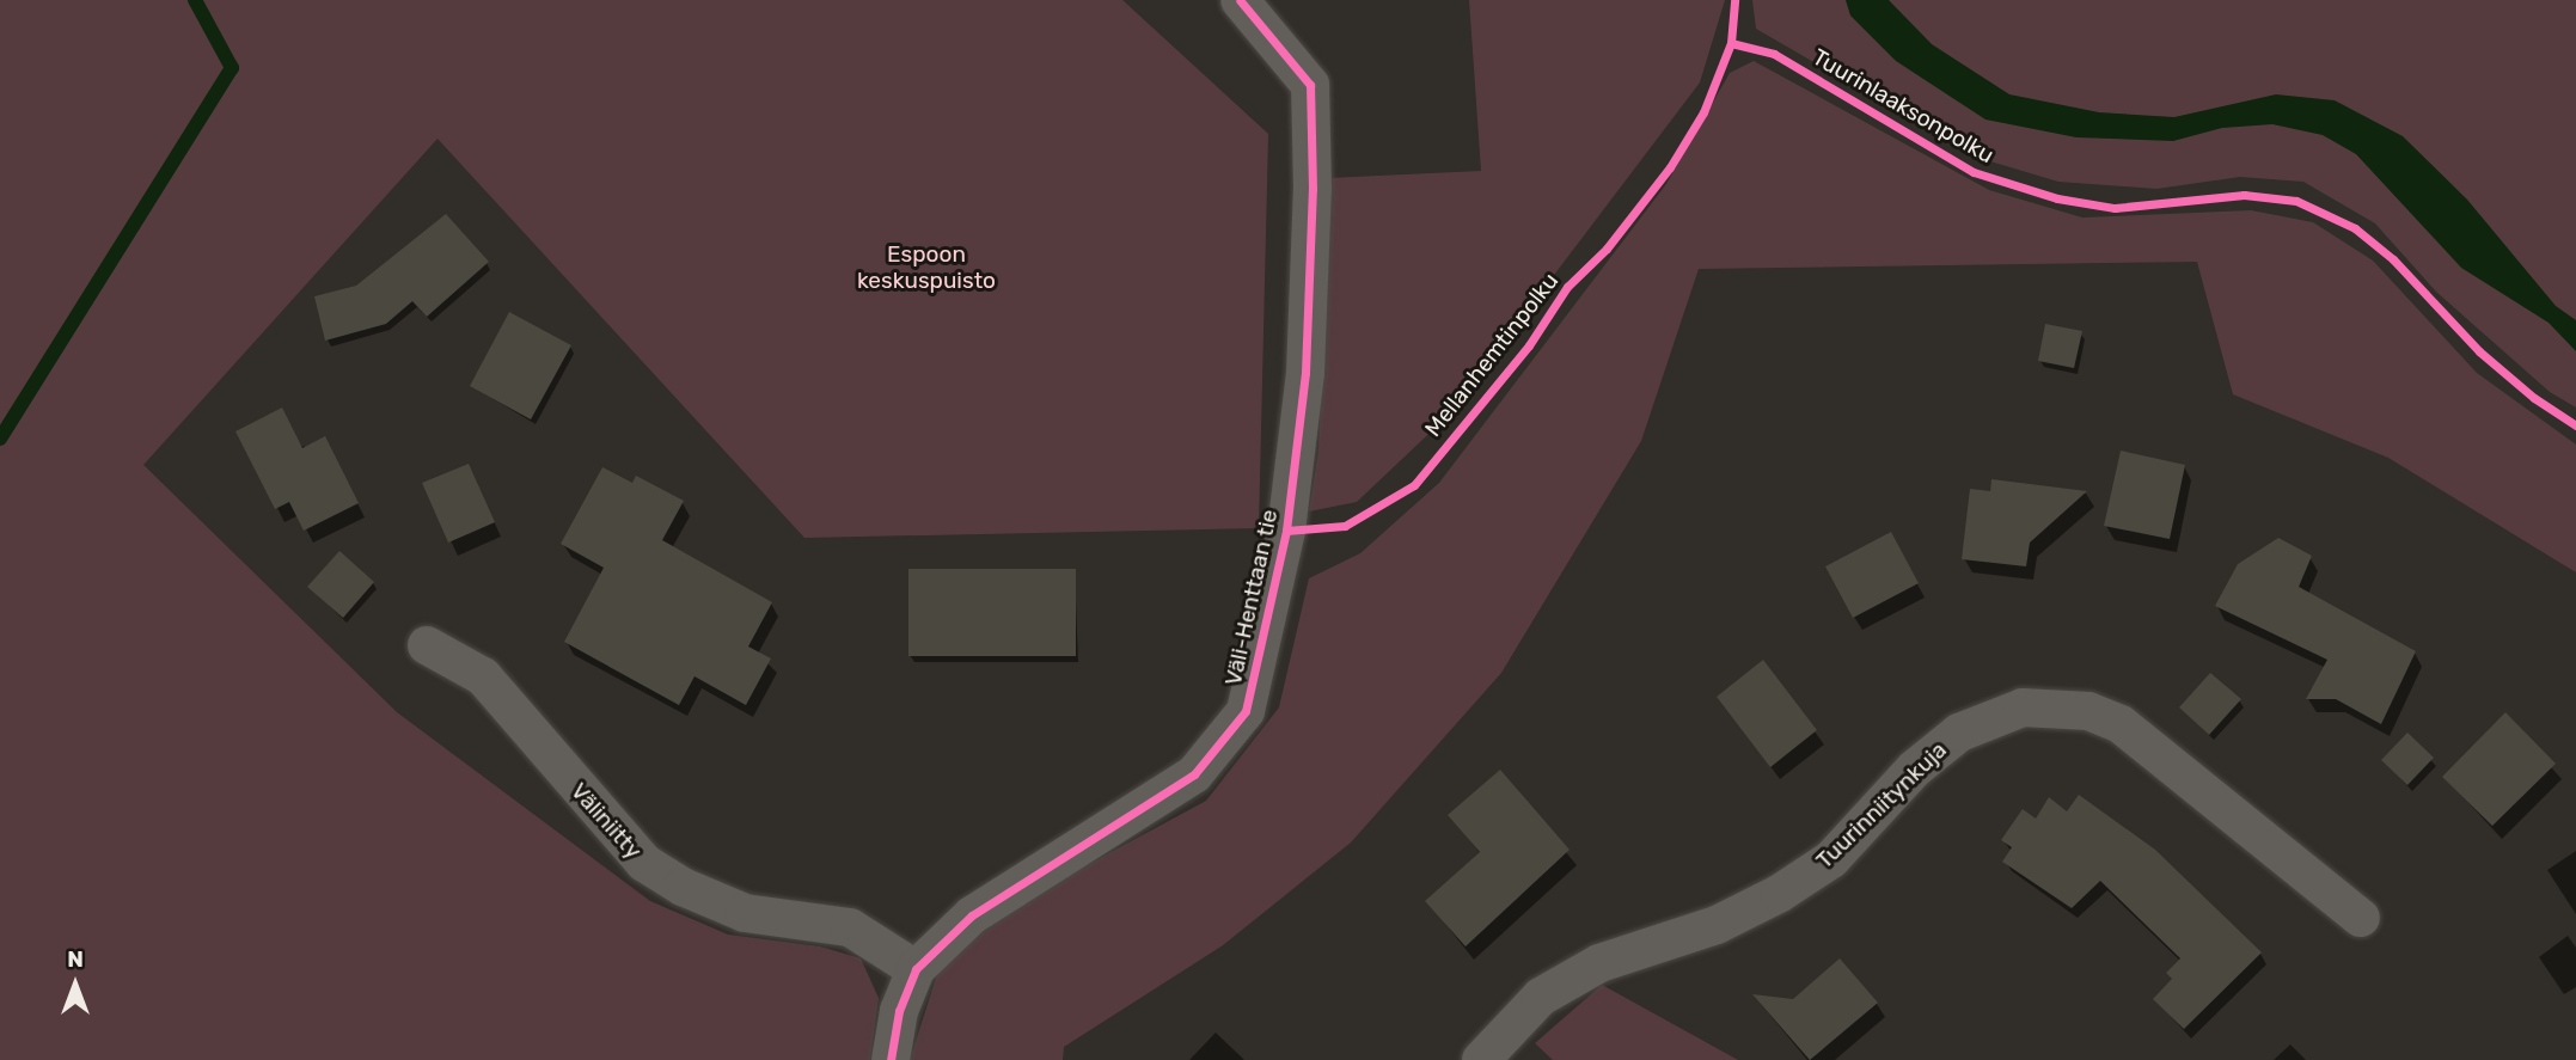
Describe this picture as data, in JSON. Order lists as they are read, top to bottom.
{
  "streets": {
    "street": ["Väli-Henttaan tie", "Tuurinniitynkuja", "Väliniitty"],
    "cycle path": ["Tuurinlaaksonpolku", "Mellanhemtinpolku"]
  },
  "crossings": [
    ["Väli-Henttaan tie", "Väliniitty"]
  ],
  "parks": ["Espoon keskuspuisto"],
  "north": "top"
}
